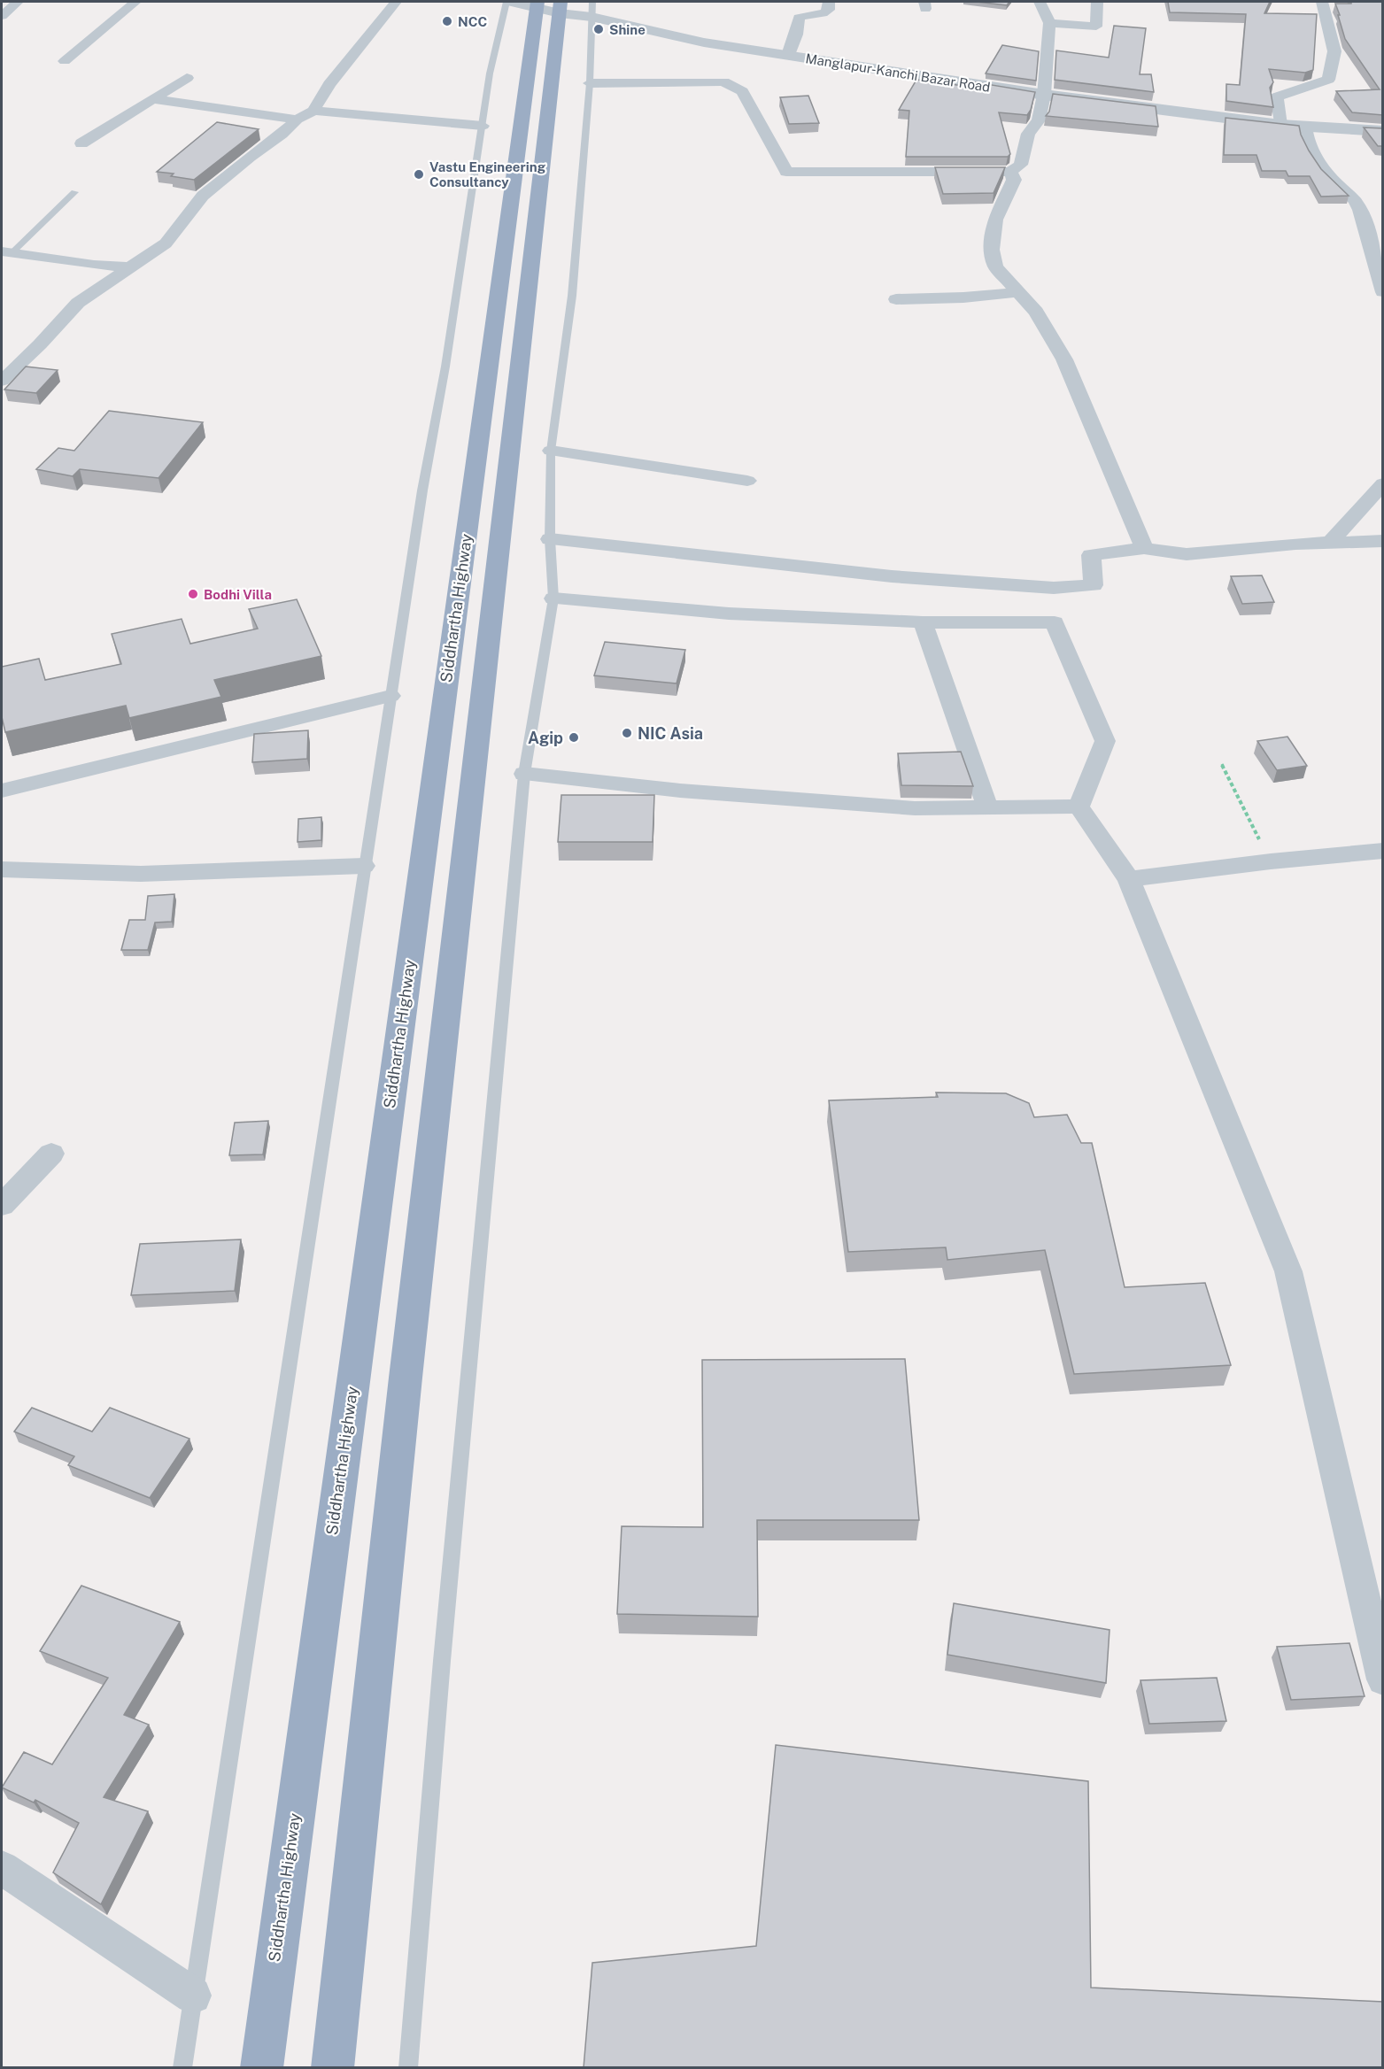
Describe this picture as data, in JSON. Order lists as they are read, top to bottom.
{
  "streets": {
    "highway": ["Siddhartha Highway"],
    "street": ["Manglapur-Kanchi Bazar Road"]
  },
  "crossings": [
    ["Manglapur-Kanchi Bazar Road", "Siddhartha Highway"]
  ],
  "places": [
    "NCC",
    "Shine",
    "Vastu Engineering Consultancy",
    "Bodhi Villa",
    "NIC Asia",
    "Agip"
  ]
}
